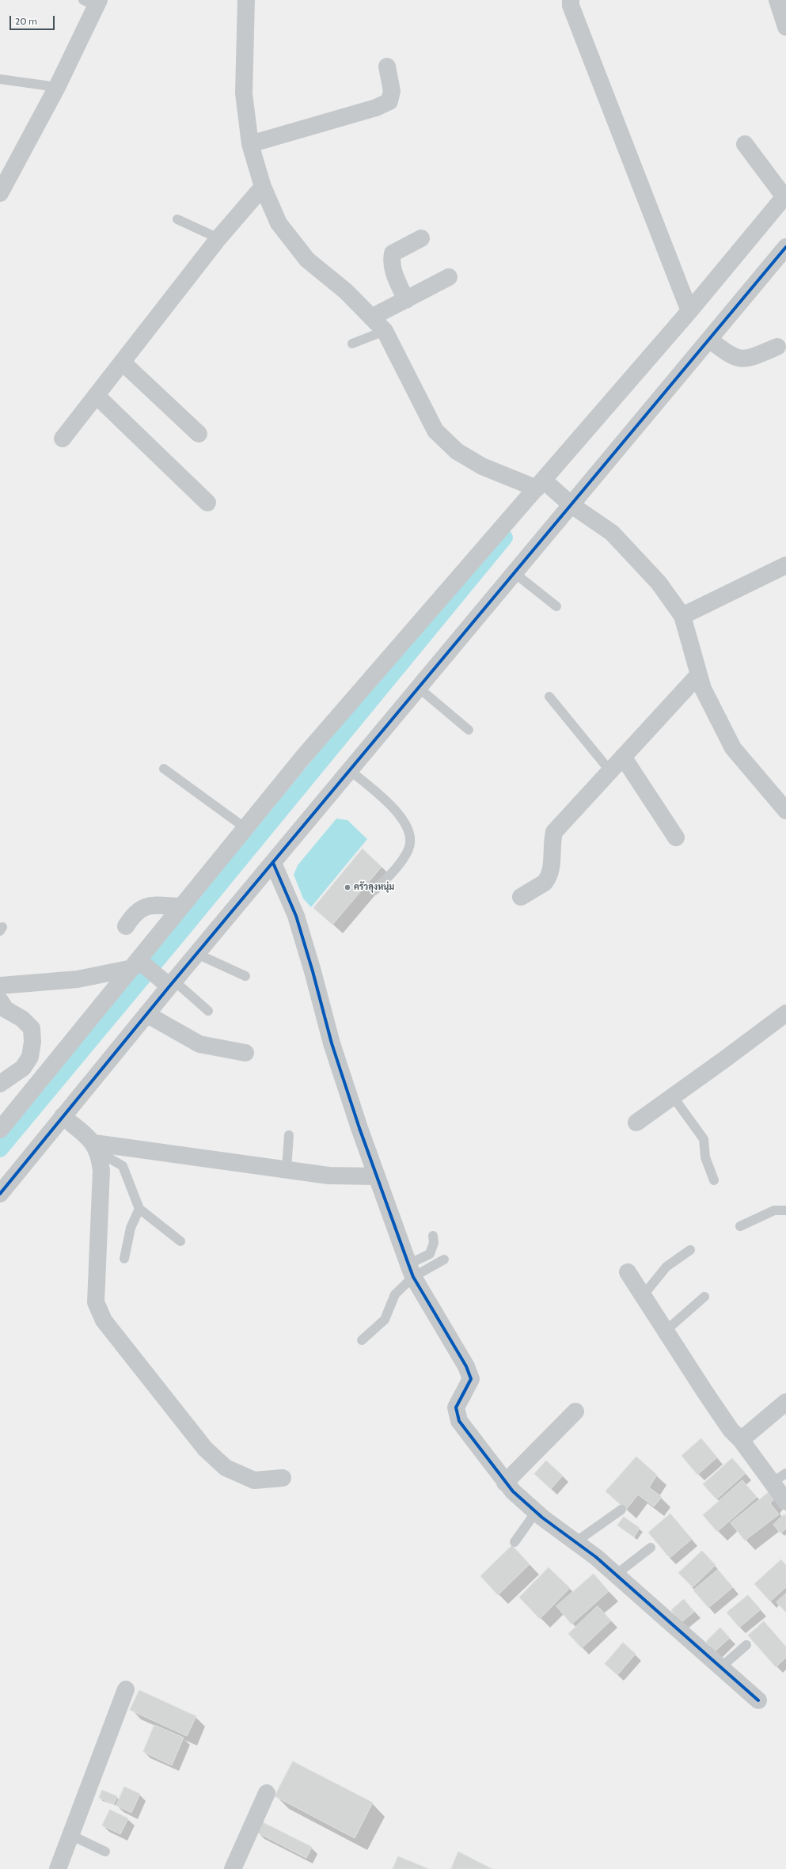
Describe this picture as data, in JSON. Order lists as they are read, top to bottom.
{
  "places": ["ครัวลุงหนุ่ม"],
  "scale_bar": "20 m"
}
